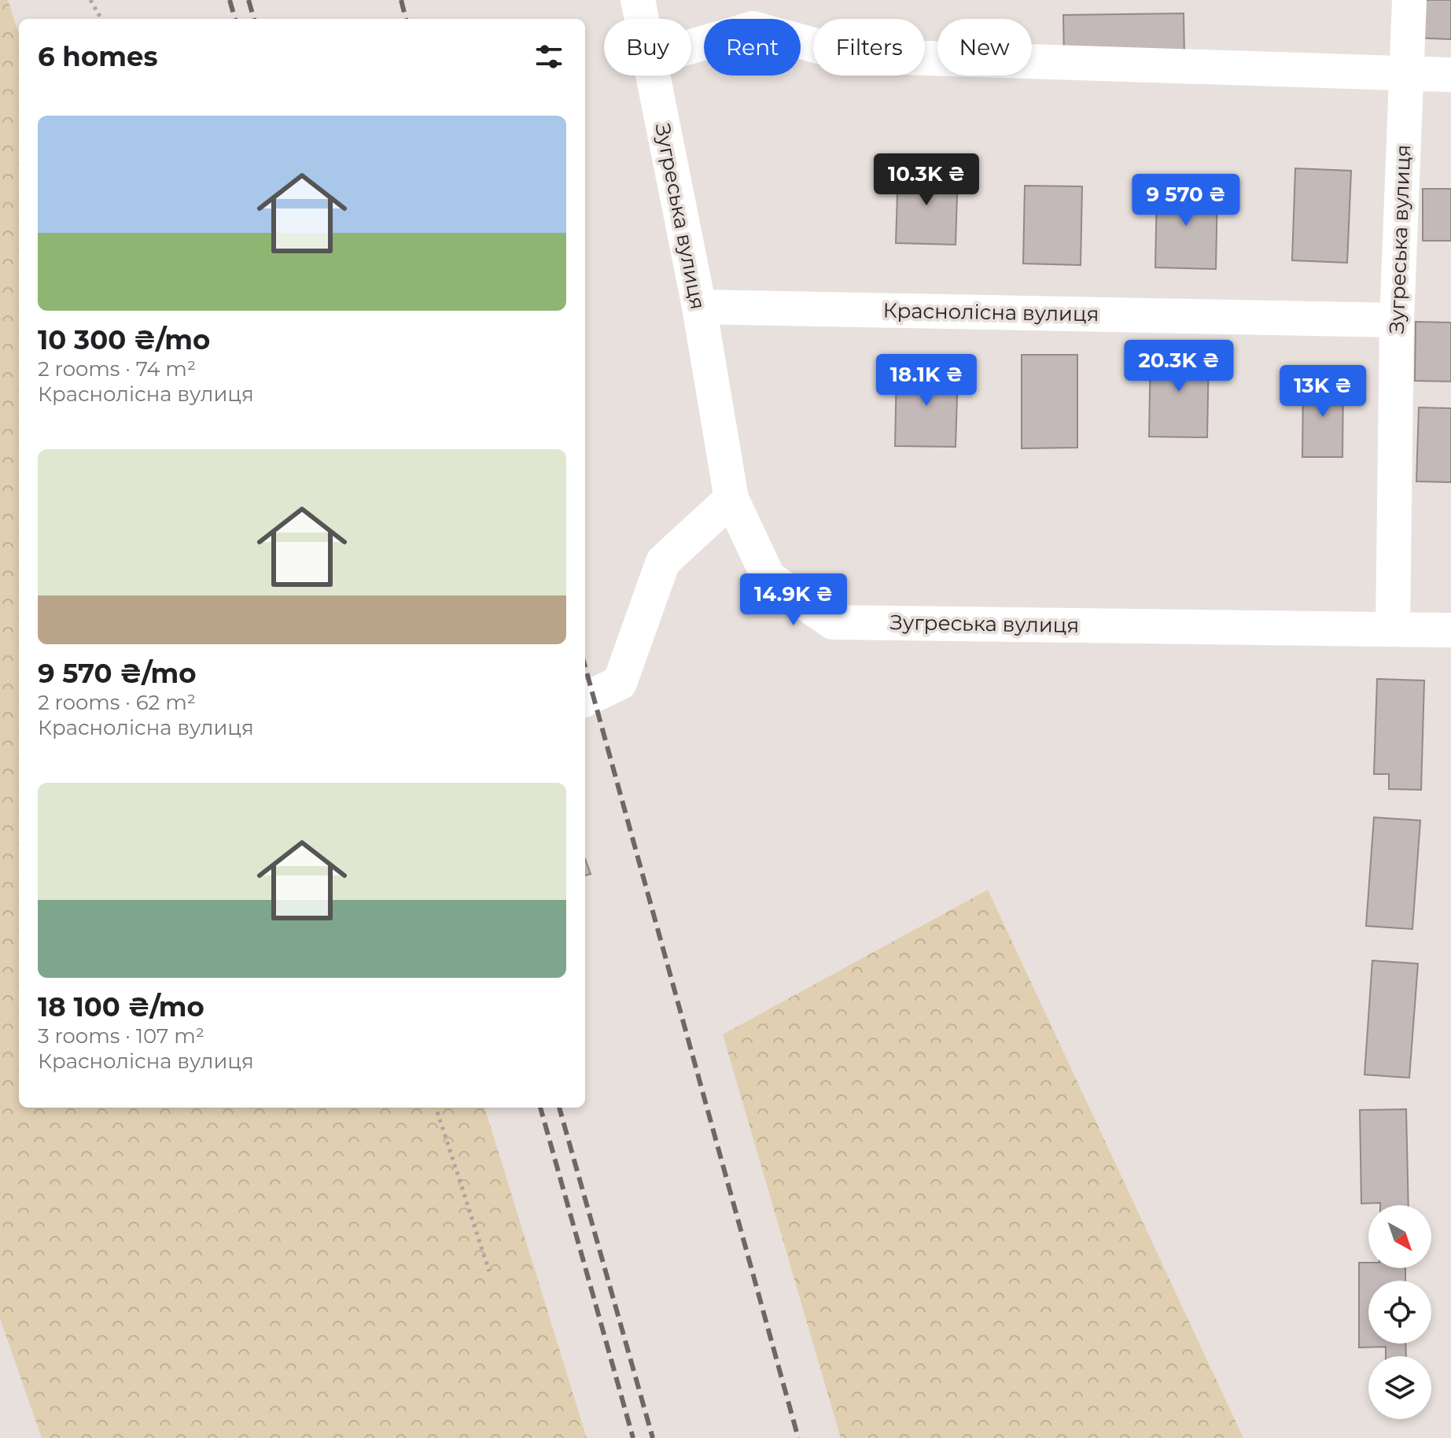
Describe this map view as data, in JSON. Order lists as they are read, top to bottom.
{
  "streets": {
    "street": ["Зугреська вулиця", "Краснолісна вулиця"]
  },
  "crossings": [
    ["Зугреська вулиця", "Краснолісна вулиця"]
  ],
  "north": "bottom right",
  "page": {
    "chip": [
      "Buy",
      "Rent",
      "Filters",
      "New"
    ],
    "heading": "6 homes",
    "list": [
      {
        "name": "10 300 ₴/mo",
        "note": "2 rooms · 74 m² · Краснолісна вулиця"
      },
      {
        "name": "9 570 ₴/mo",
        "note": "2 rooms · 62 m² · Краснолісна вулиця"
      },
      {
        "name": "18 100 ₴/mo",
        "note": "3 rooms · 107 m² · Краснолісна вулиця"
      }
    ],
    "price": [
      "10.3K ₴",
      "9 570 ₴",
      "20.3K ₴",
      "18.1K ₴",
      "13K ₴",
      "14.9K ₴"
    ]
  }
}
